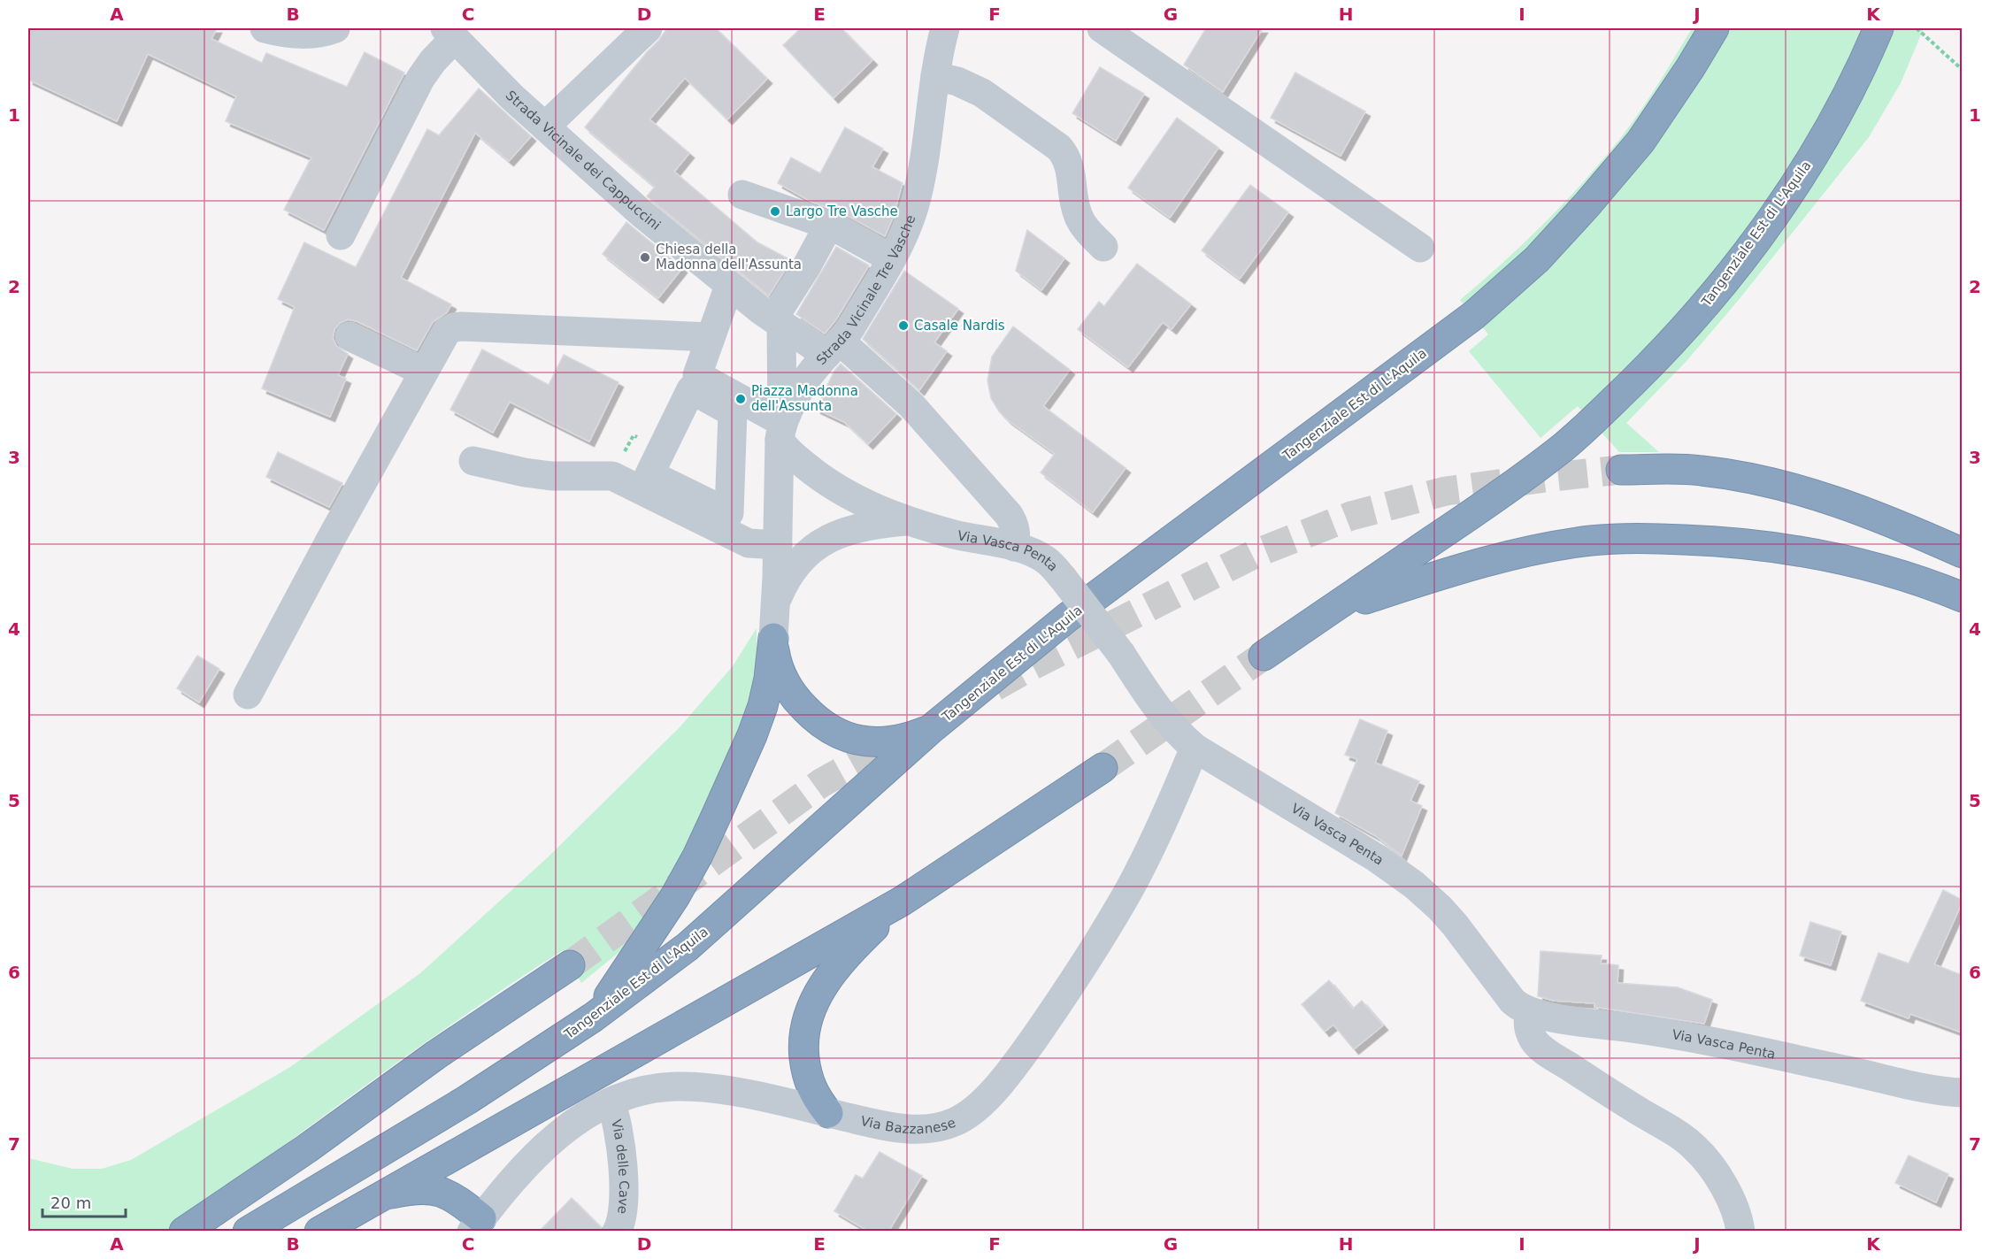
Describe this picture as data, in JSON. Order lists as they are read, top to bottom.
{
  "streets": {
    "highway": ["Tangenziale Est di L'Aquila"],
    "street": [
      "Strada Vicinale dei Cappuccini",
      "Strada Vicinale Tre Vasche",
      "Via Vasca Penta",
      "Via Bazzanese",
      "Via delle Cave"
    ]
  },
  "crossings": [
    ["Strada Vicinale Tre Vasche", "Via Vasca Penta"],
    ["Via Vasca Penta", "Via Bazzanese"],
    ["Via Bazzanese", "Via delle Cave"]
  ],
  "places": [
    "Largo Tre Vasche",
    "Chiesa della Madonna dell'Assunta",
    "Casale Nardis",
    "Piazza Madonna dell'Assunta"
  ],
  "scale_bar": "20 m",
  "grid": {
    "columns": [
      "A",
      "B",
      "C",
      "D",
      "E",
      "F",
      "G",
      "H",
      "I",
      "J",
      "K"
    ],
    "rows": [
      "1",
      "2",
      "3",
      "4",
      "5",
      "6",
      "7"
    ]
  }
}
